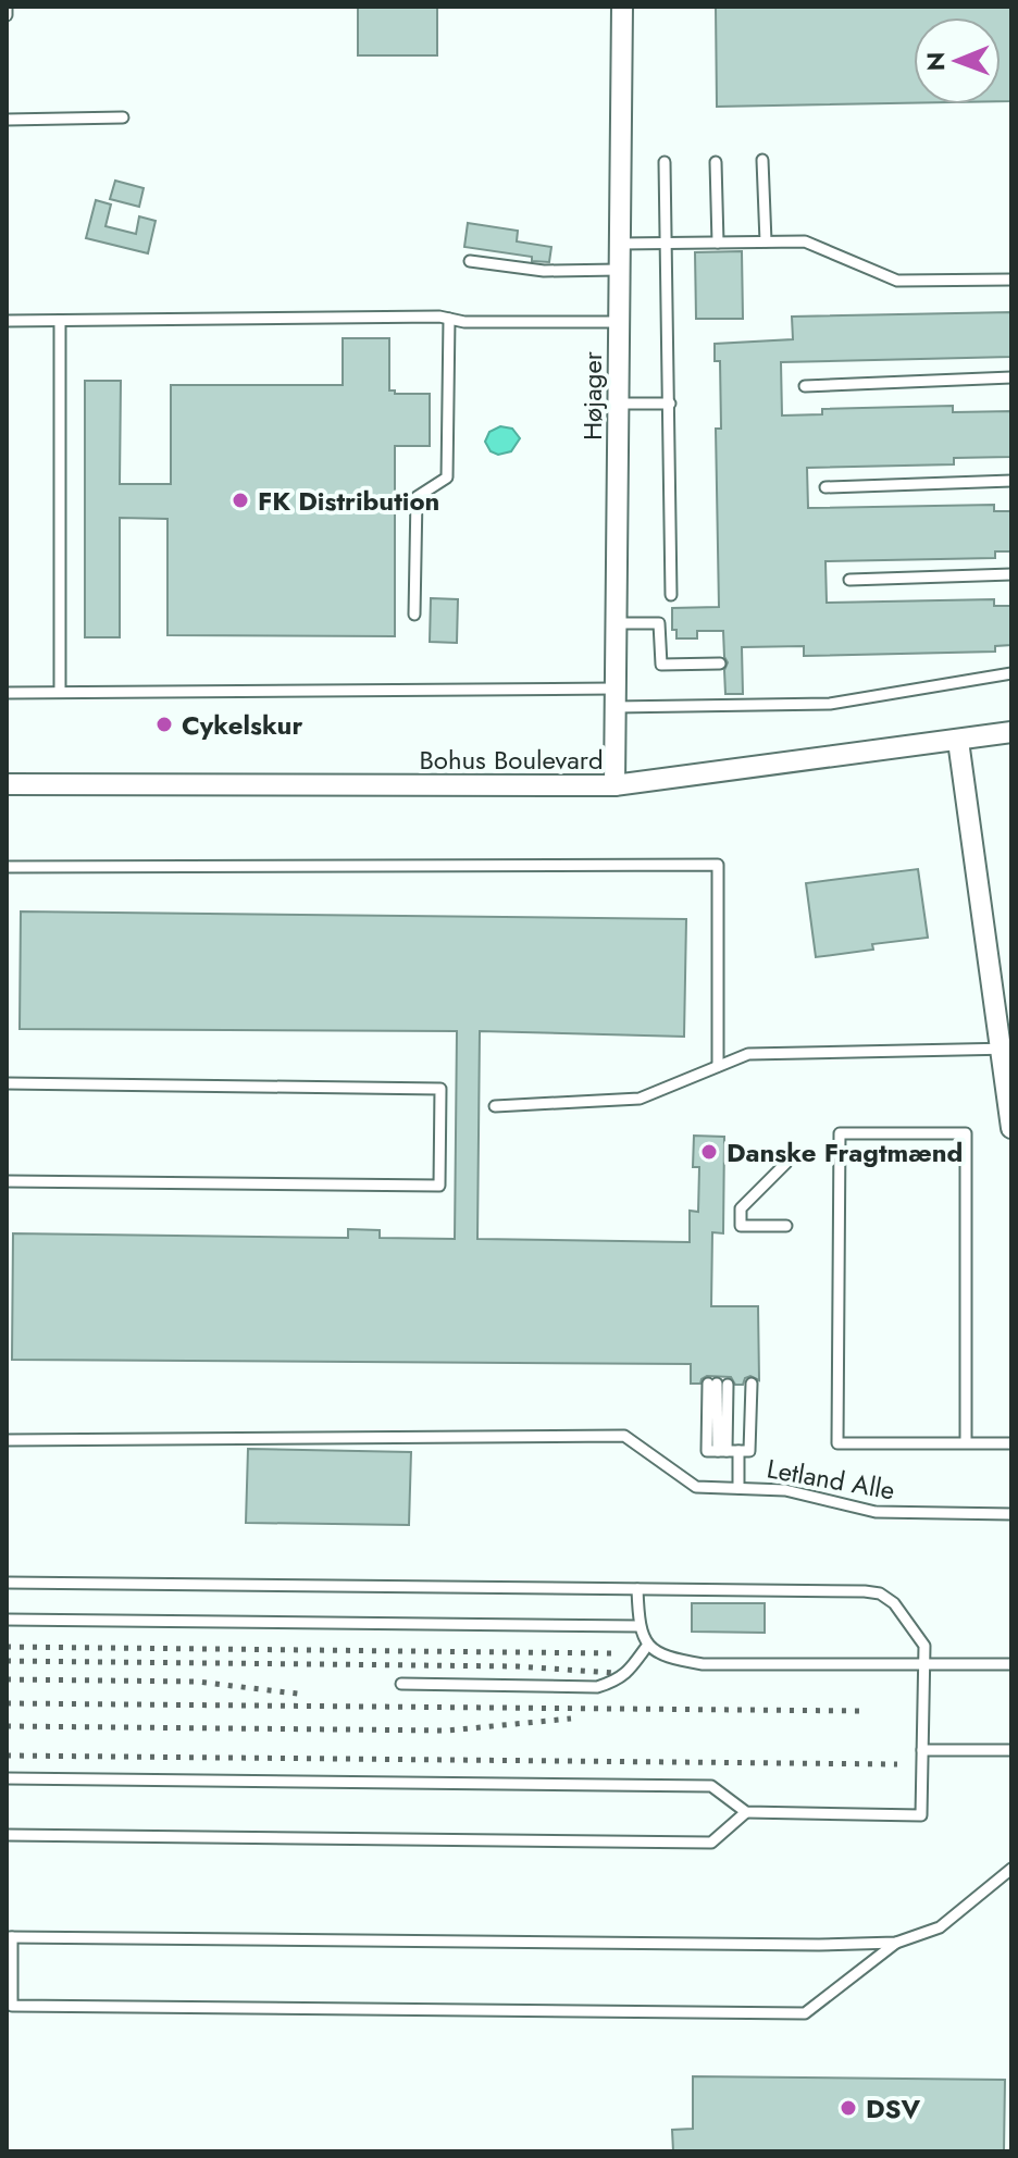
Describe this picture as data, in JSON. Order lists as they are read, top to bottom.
{
  "streets": {
    "street": ["Højager", "Bohus Boulevard"],
    "lane": ["Letland Alle"]
  },
  "crossings": [
    ["Højager", "Bohus Boulevard"]
  ],
  "places": [
    "FK Distribution",
    "Cykelskur",
    "Danske Fragtmænd",
    "DSV"
  ],
  "north": "left"
}
